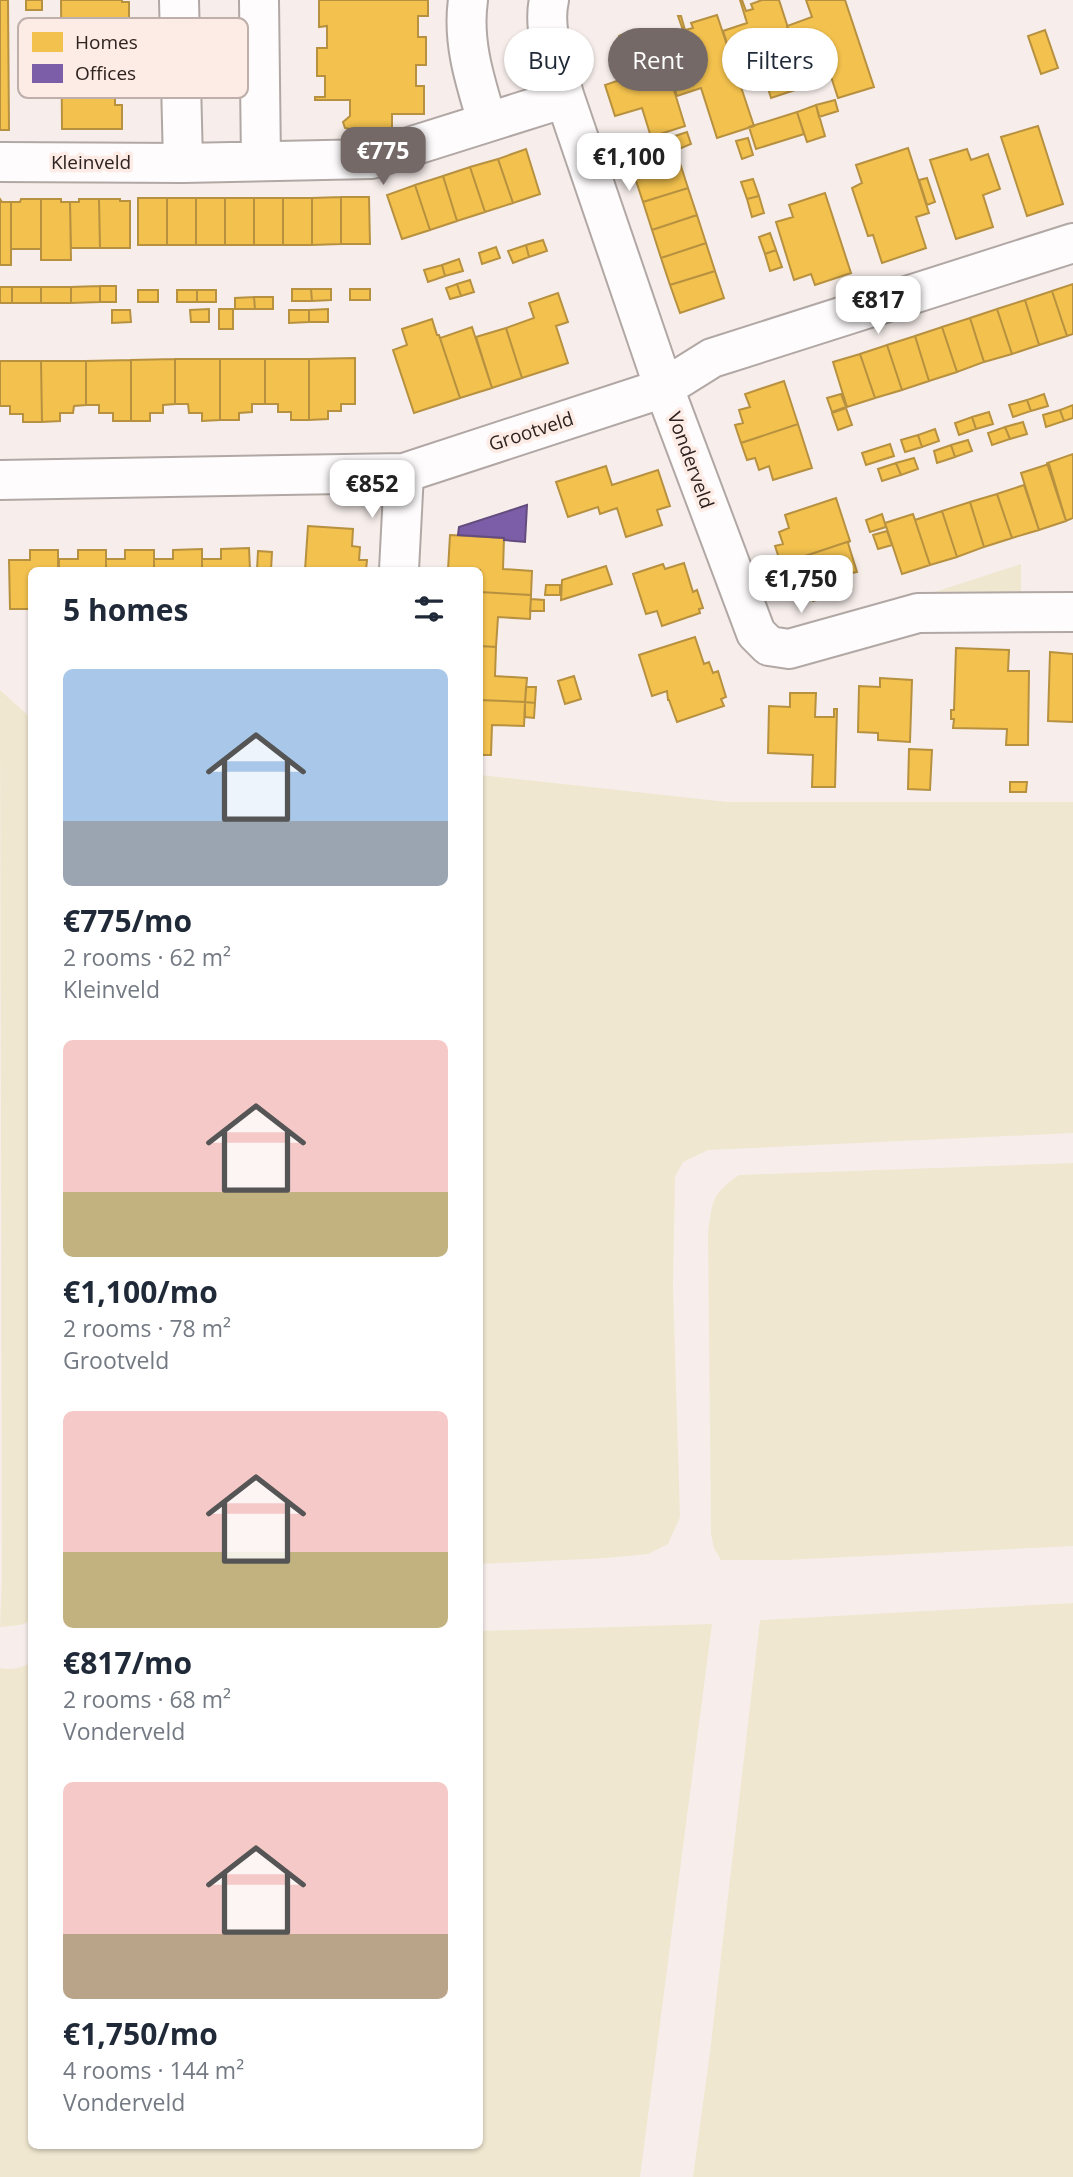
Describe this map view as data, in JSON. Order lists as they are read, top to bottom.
{
  "streets": {
    "street": ["Kleinveld", "Grootveld", "Vonderveld"]
  },
  "crossings": [
    ["Grootveld", "Vonderveld"]
  ],
  "legend": ["Homes", "Offices"],
  "page": {
    "chip": ["Buy", "Rent", "Filters"],
    "price": [
      "€775",
      "€1,100",
      "€817",
      "€852",
      "€1,750"
    ],
    "heading": "5 homes",
    "list": [
      {
        "name": "€775/mo",
        "note": "2 rooms · 62 m² · Kleinveld"
      },
      {
        "name": "€1,100/mo",
        "note": "2 rooms · 78 m² · Grootveld"
      },
      {
        "name": "€817/mo",
        "note": "2 rooms · 68 m² · Vonderveld"
      },
      {
        "name": "€1,750/mo",
        "note": "4 rooms · 144 m² · Vonderveld"
      }
    ]
  }
}
